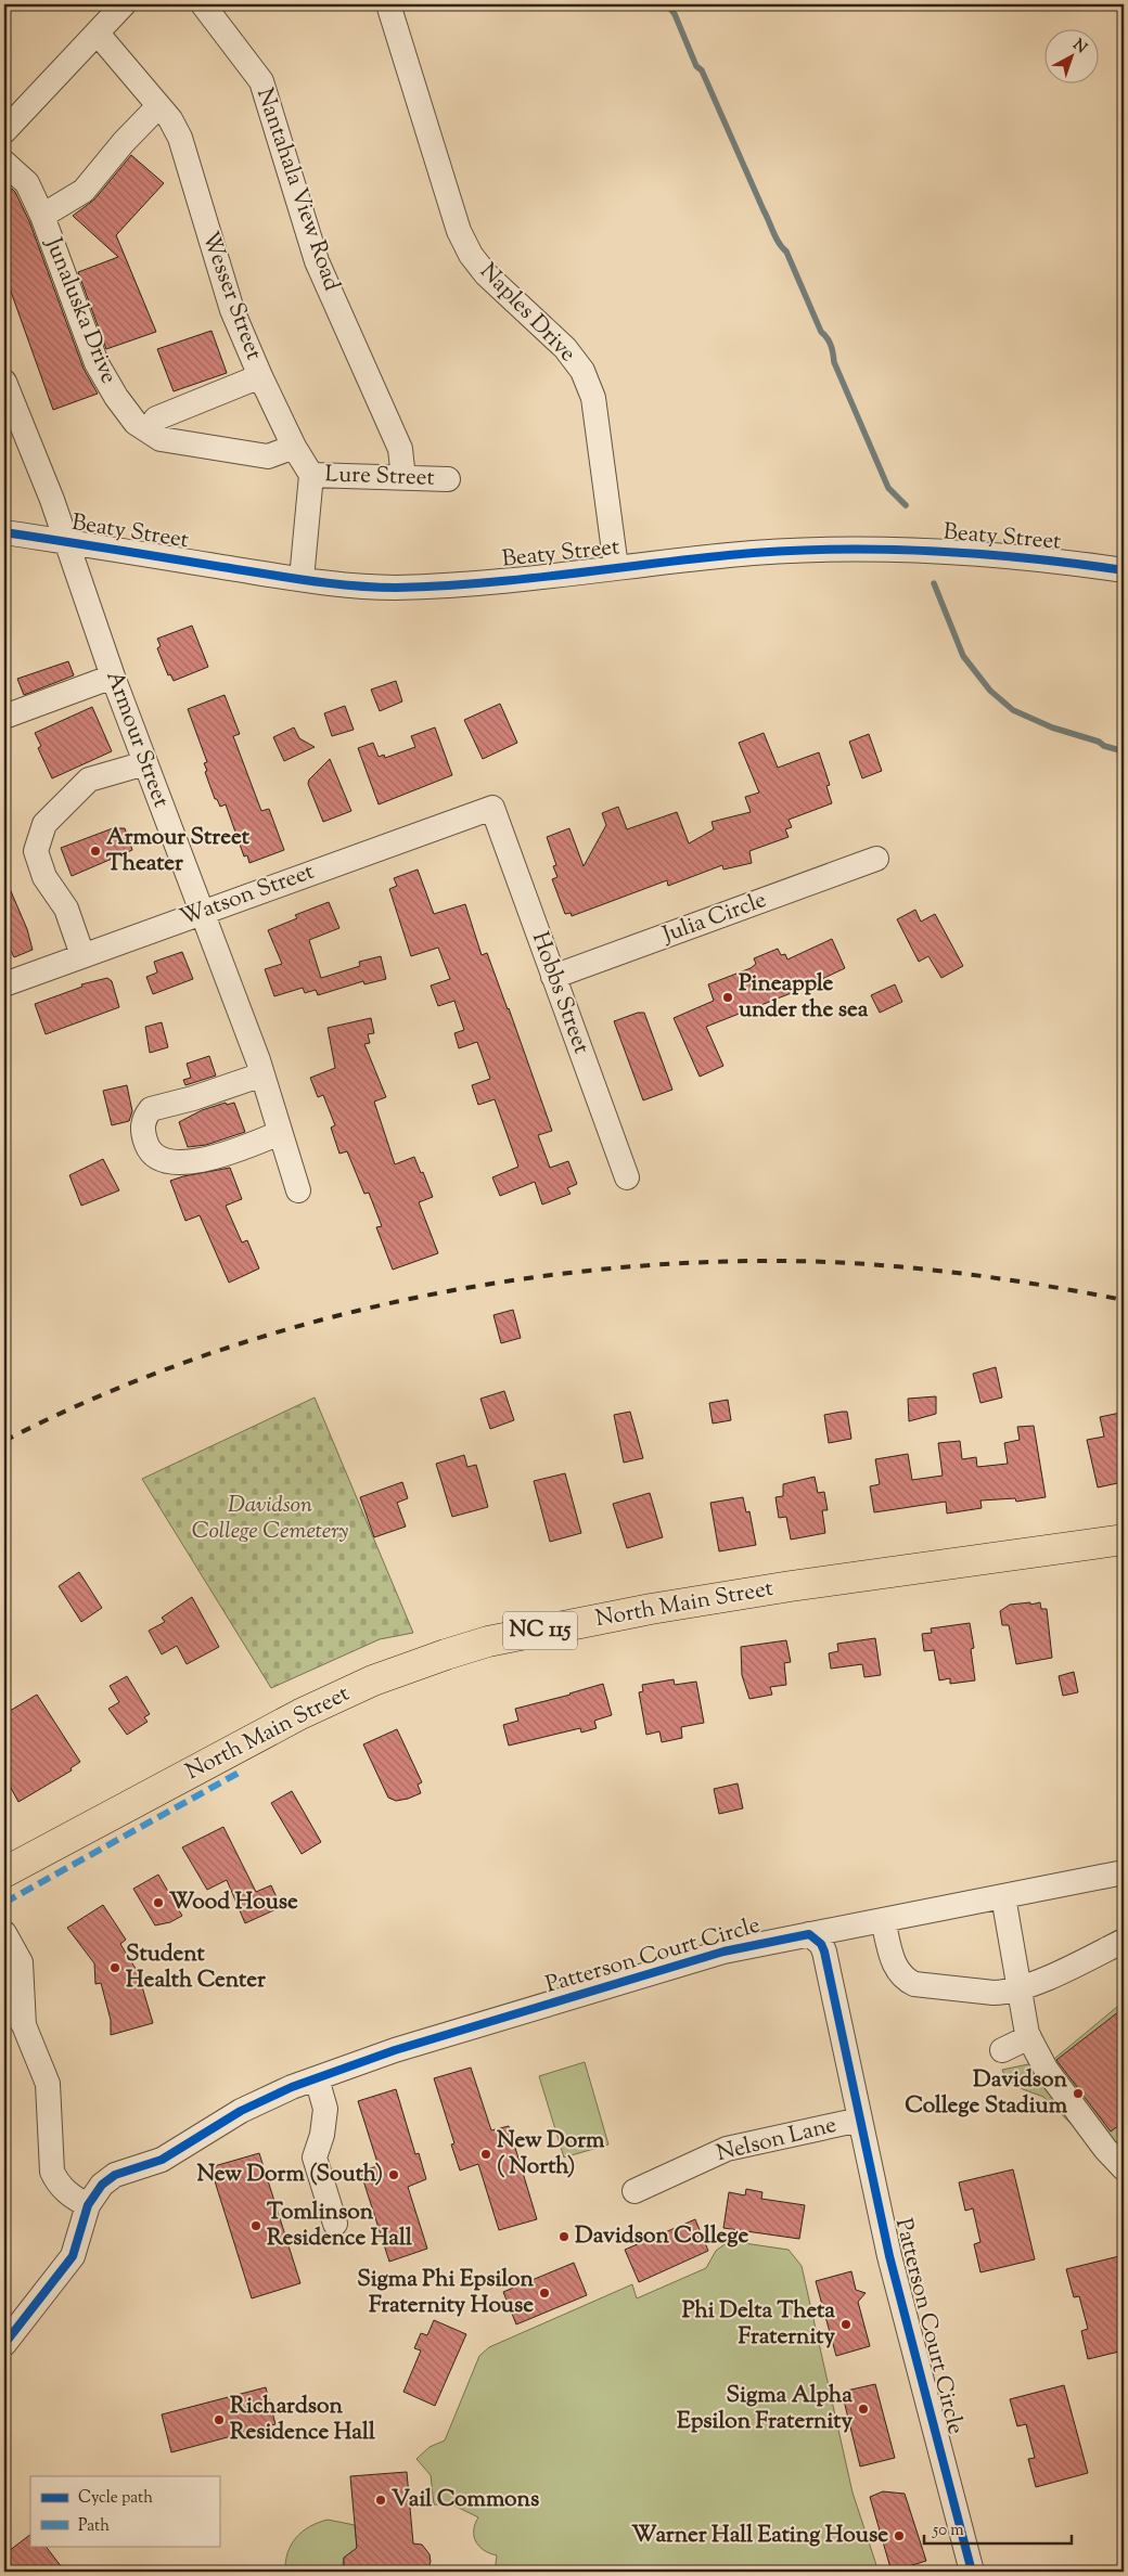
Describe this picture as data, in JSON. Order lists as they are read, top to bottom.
{
  "streets": {
    "main road": ["North Main Street", "NC 115"],
    "street": [
      "Nantahala View Road",
      "Wesser Street",
      "Junaluska Drive",
      "Naples Drive",
      "Lure Street",
      "Beaty Street",
      "Armour Street",
      "Watson Street",
      "Julia Circle",
      "Hobbs Street",
      "Patterson Court Circle",
      "Nelson Lane"
    ]
  },
  "crossings": [
    ["Nantahala View Road", "Lure Street"],
    ["Wesser Street", "Junaluska Drive"],
    ["Wesser Street", "Lure Street"],
    ["Naples Drive", "Beaty Street"],
    ["Beaty Street", "Armour Street"],
    ["Armour Street", "Watson Street"],
    ["Watson Street", "Hobbs Street"],
    ["Julia Circle", "Hobbs Street"],
    ["Patterson Court Circle", "Nelson Lane"]
  ],
  "parks": ["Davidson College Cemetery"],
  "places": [
    "Armour Street Theater",
    "Pineapple under the sea",
    "Wood House",
    "Student Health Center",
    "Davidson College Stadium",
    "New Dorm ( North)",
    "New Dorm (South)",
    "Tomlinson Residence Hall",
    "Davidson College",
    "Sigma Phi Epsilon Fraternity House",
    "Phi Delta Theta Fraternity",
    "Sigma Alpha Epsilon Fraternity",
    "Richardson Residence Hall",
    "Vail Commons",
    "Warner Hall Eating House"
  ],
  "legend": ["Cycle path", "Path"],
  "scale_bar": "50 m",
  "north": "top right"
}
